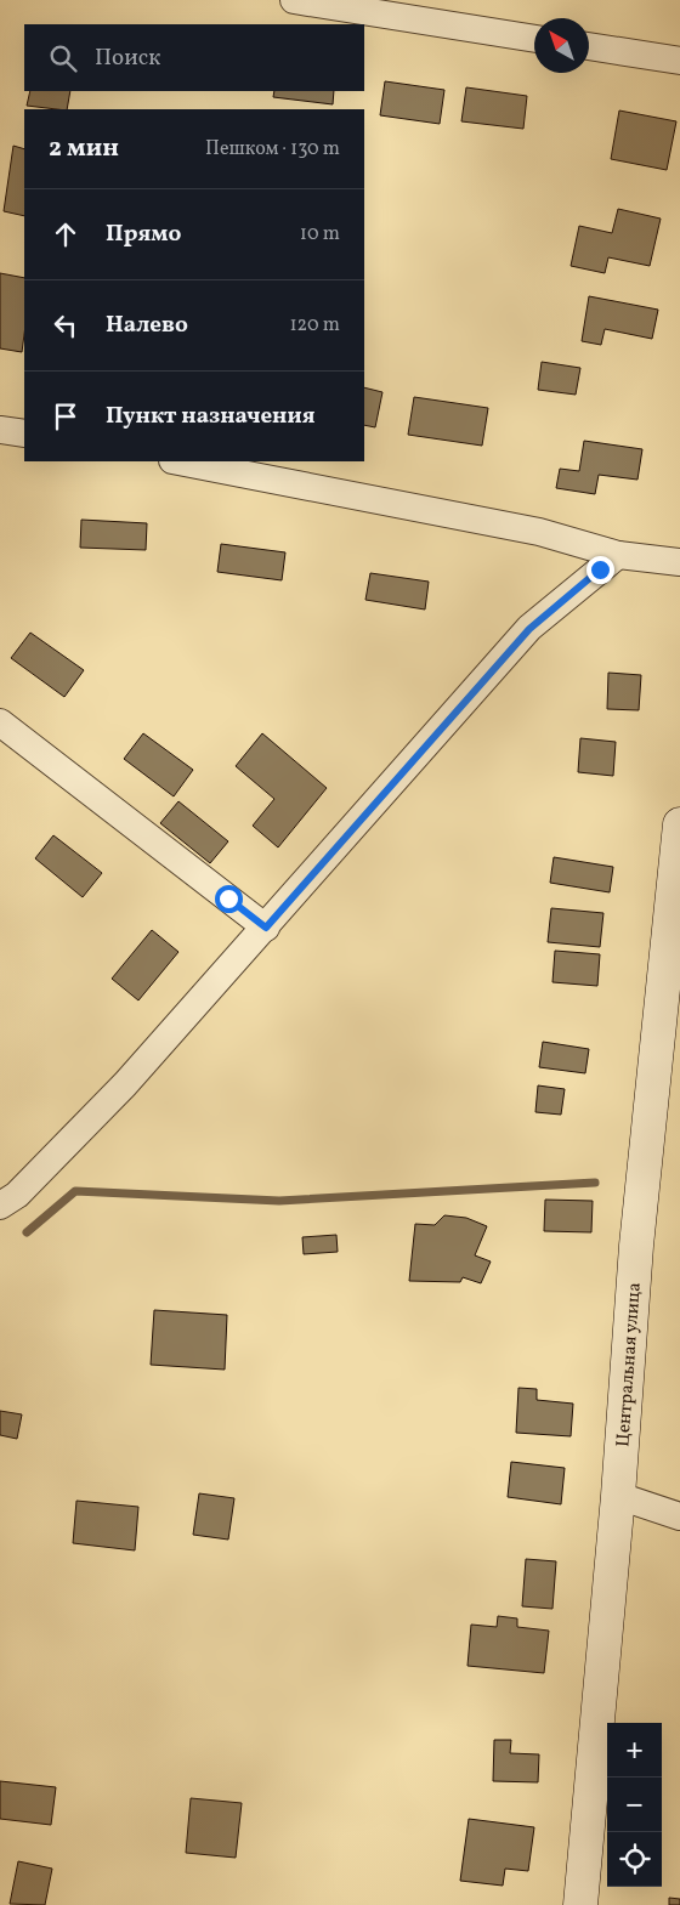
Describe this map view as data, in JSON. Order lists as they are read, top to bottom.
{
  "streets": {
    "main road": ["Центральная улица"]
  },
  "north": "top left",
  "page": {
    "search": "Поиск",
    "heading": ["2 мин", "Пешком · 130 m"],
    "list": [
      ["Прямо", "10 m"],
      ["Налево", "120 m"],
      "Пункт назначения"
    ],
    "map_buttons": ["+", "−"]
  }
}
